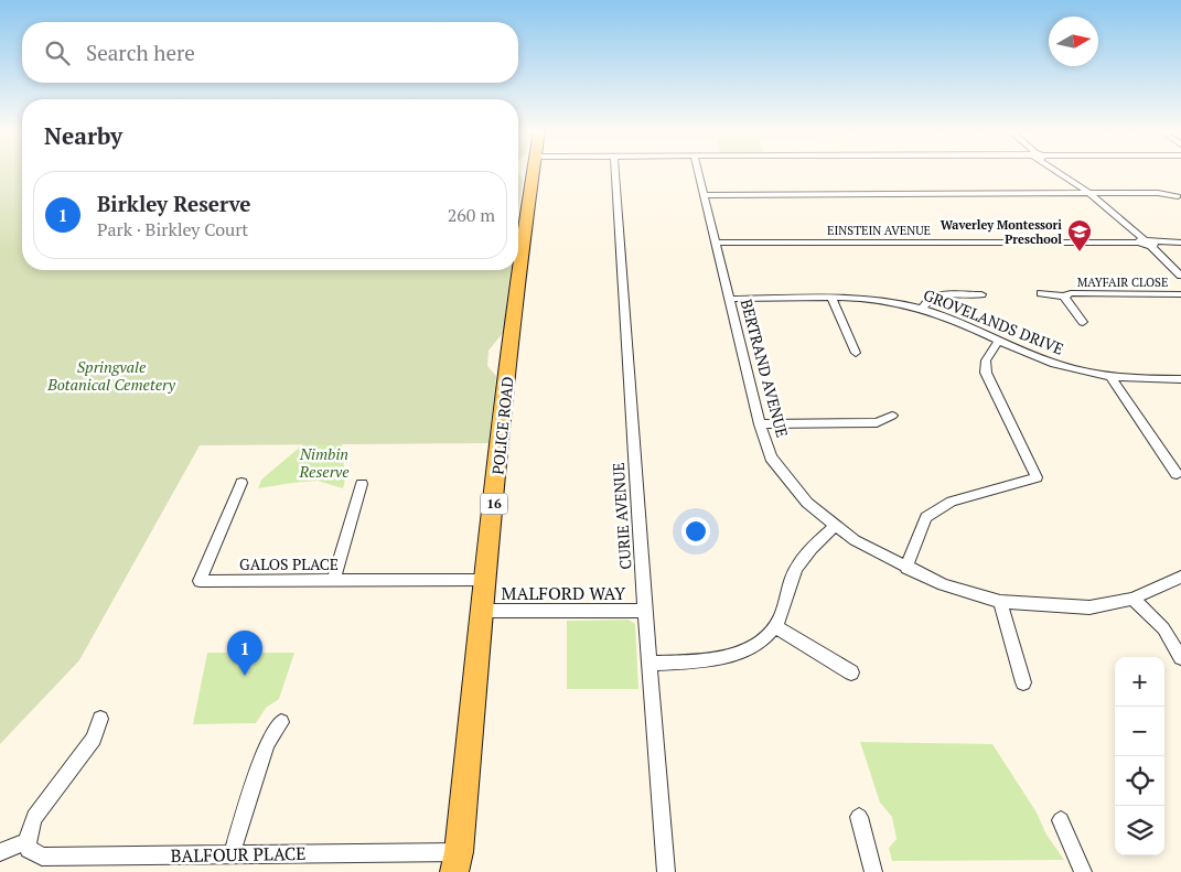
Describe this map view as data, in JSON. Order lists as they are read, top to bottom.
{
  "streets": {
    "main road": ["POLICE ROAD", "16"],
    "street": [
      "EINSTEIN AVENUE",
      "MAYFAIR CLOSE",
      "GROVELANDS DRIVE",
      "BERTRAND AVENUE",
      "CURIE AVENUE",
      "GALOS PLACE",
      "MALFORD WAY",
      "BALFOUR PLACE"
    ]
  },
  "crossings": [
    ["EINSTEIN AVENUE", "BERTRAND AVENUE"],
    ["GROVELANDS DRIVE", "BERTRAND AVENUE"],
    ["POLICE ROAD", "GALOS PLACE"],
    ["POLICE ROAD", "MALFORD WAY"],
    ["POLICE ROAD", "BALFOUR PLACE"],
    ["CURIE AVENUE", "MALFORD WAY"]
  ],
  "parks": ["Springvale Botanical Cemetery", "Nimbin Reserve"],
  "places": {
    "school or university": ["Waverley Montessori Preschool"]
  },
  "north": "right",
  "page": {
    "search": "Search here",
    "heading": "Nearby",
    "list": [
      {
        "mark": "1",
        "name": "Birkley Reserve",
        "note": "Park · Birkley Court",
        "value": "260 m"
      }
    ],
    "pins": "1",
    "map_buttons": ["+", "−"]
  }
}
